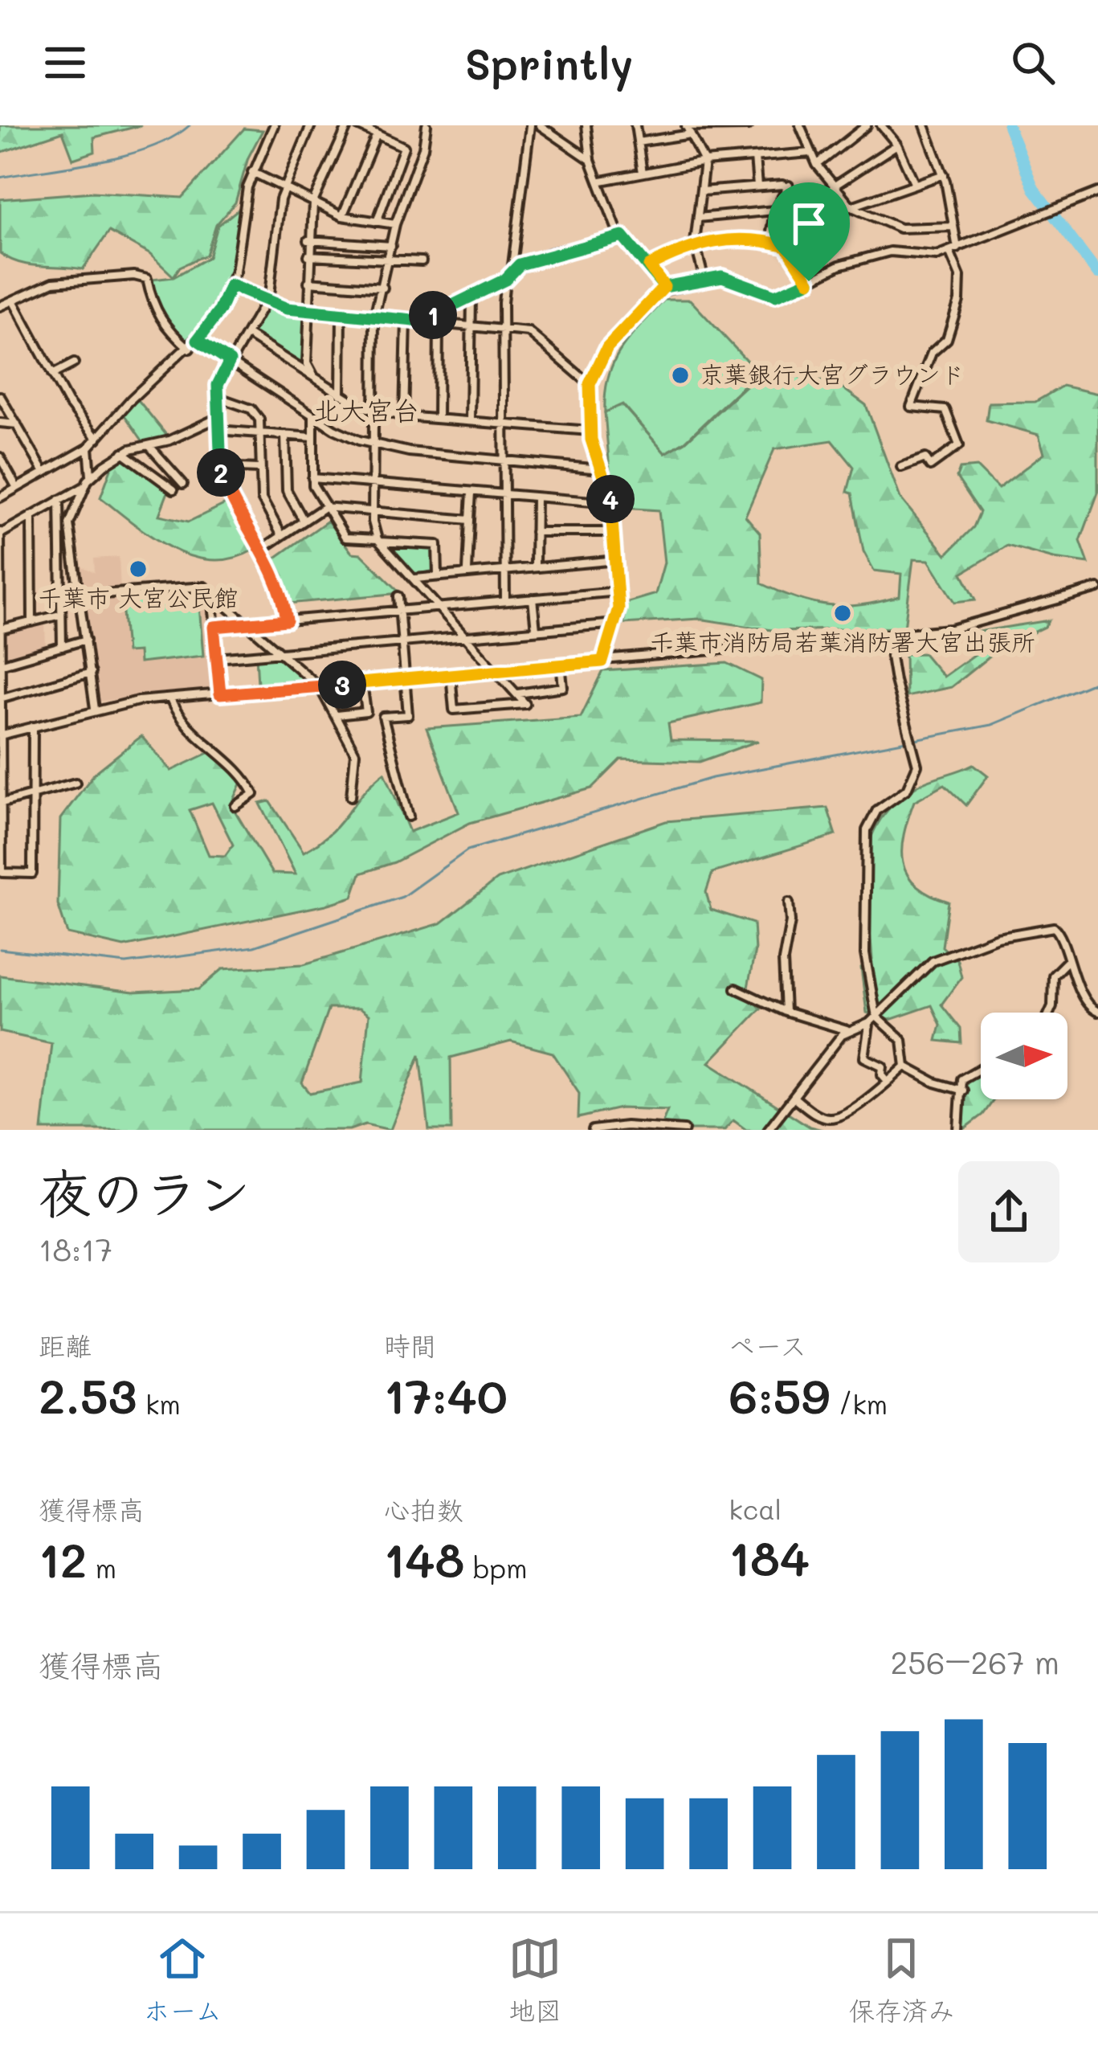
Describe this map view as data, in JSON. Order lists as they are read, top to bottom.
{
  "districts": ["北大宮台"],
  "places": ["京葉銀行大宮グラウンド", "千葉市 大宮公民館", "千葉市消防局若葉消防署大宮出張所"],
  "north": "right",
  "page": {
    "header": "Sprintly",
    "pins": [
      "1",
      "2",
      "4",
      "3"
    ],
    "heading": ["夜のラン", "18:17"],
    "stats": [
      ["距離", "2.53 km"],
      ["時間", "17:40"],
      ["ペース", "6:59 /km"],
      ["獲得標高", "12 m"],
      ["心拍数", "148 bpm"],
      ["kcal", "184"]
    ],
    "chart": ["獲得標高", "256–267 m"],
    "tabs": ["ホーム", "地図", "保存済み"]
  }
}
